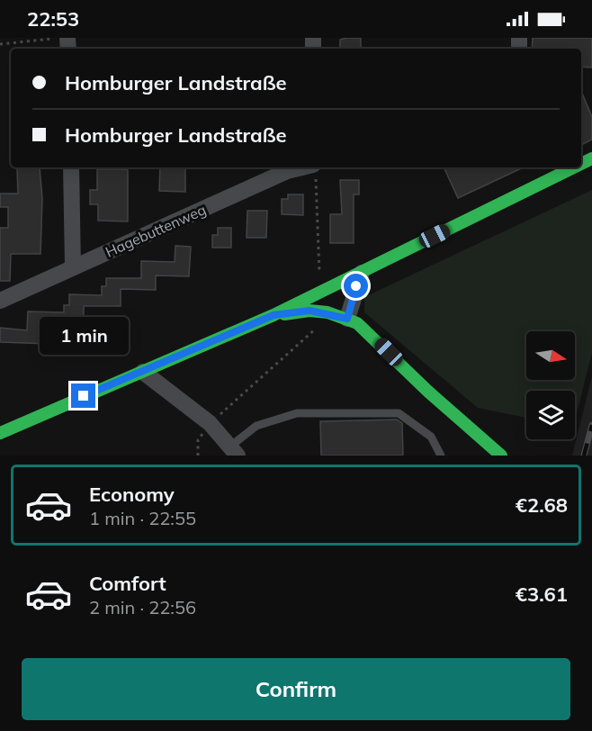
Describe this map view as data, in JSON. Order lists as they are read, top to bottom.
{
  "streets": {
    "street": ["Hagebuttenweg"]
  },
  "north": "right",
  "page": {
    "status": "22:53",
    "banner": ["Homburger Landstraße", "Homburger Landstraße"],
    "bubble": "1 min",
    "list": [
      {
        "name": "Economy",
        "note": "1 min · 22:55",
        "value": "€2.68"
      },
      {
        "name": "Comfort",
        "note": "2 min · 22:56",
        "value": "€3.61"
      }
    ],
    "buttons": "Confirm"
  }
}
